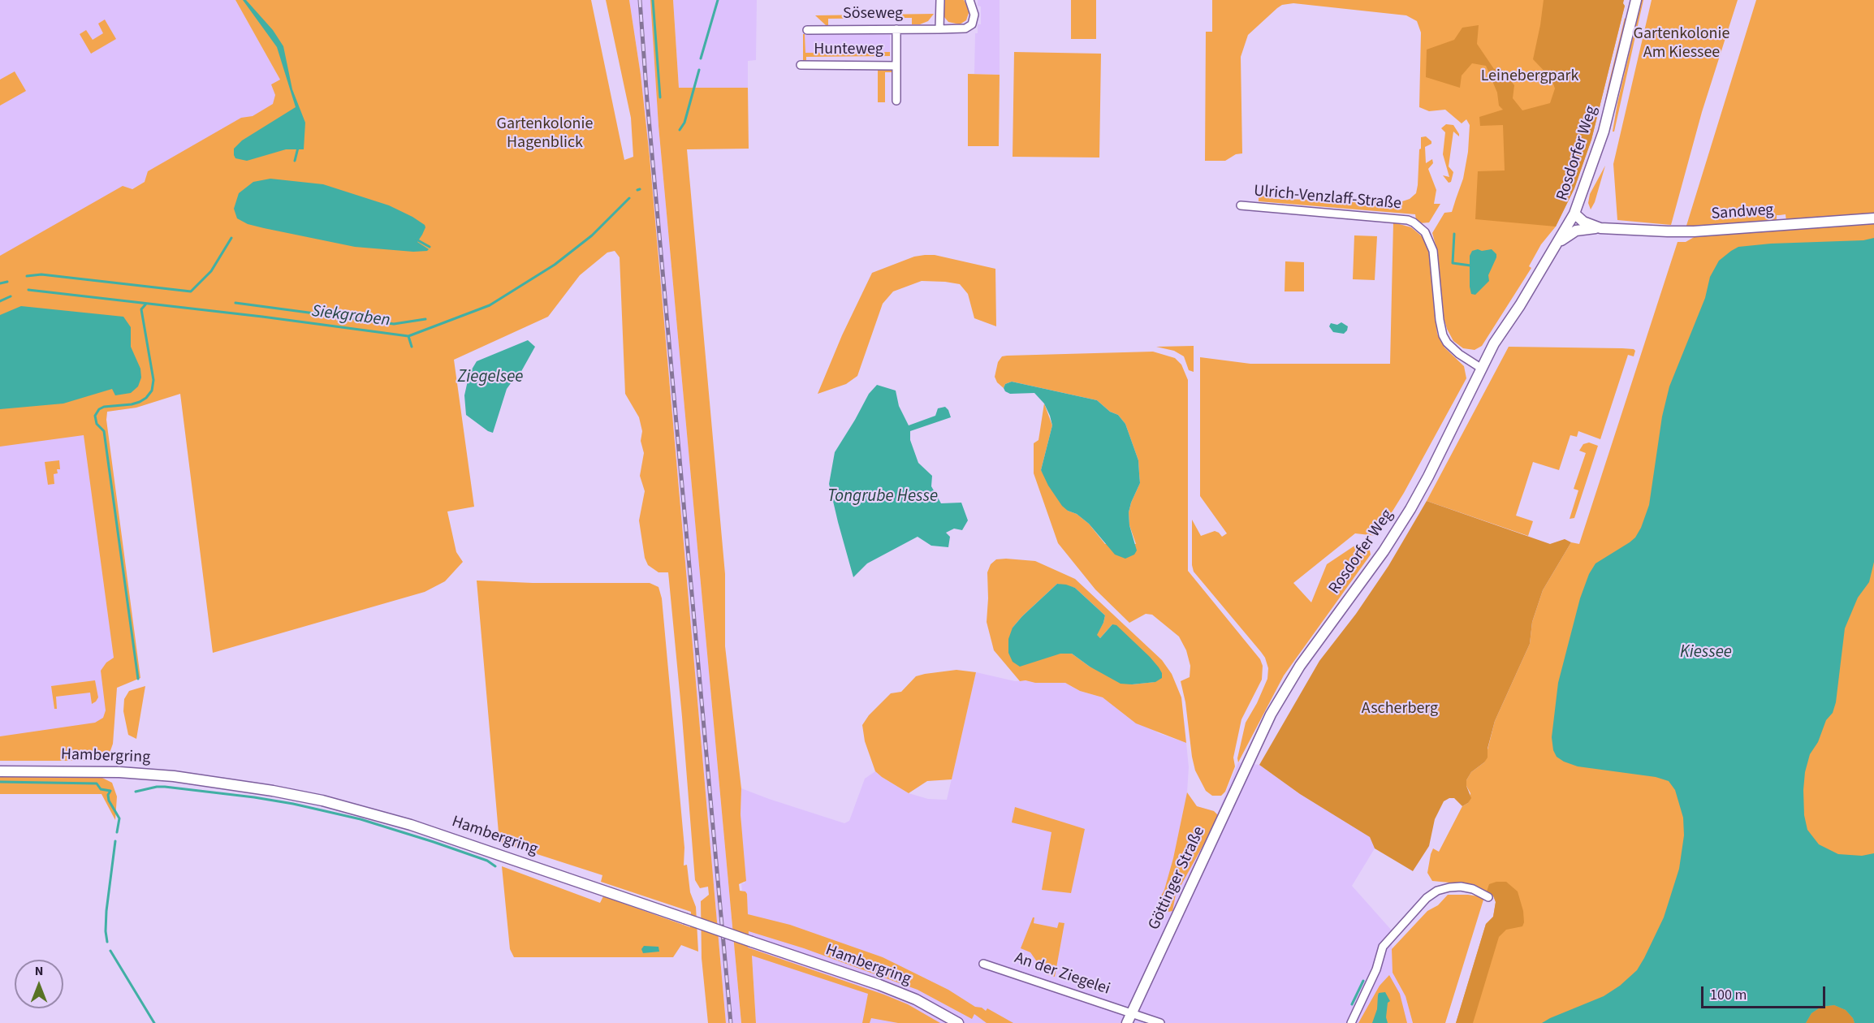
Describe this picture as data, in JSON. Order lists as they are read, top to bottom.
{
  "streets": {
    "main road": [
      "Rosdorfer Weg",
      "Sandweg",
      "Hambergring",
      "Göttinger Straße"
    ],
    "street": [
      "Söseweg",
      "Hunteweg",
      "Ulrich-Venzlaff-Straße",
      "An der Ziegelei"
    ]
  },
  "crossings": [
    ["Söseweg", "Hunteweg"],
    ["Rosdorfer Weg", "Ulrich-Venzlaff-Straße"],
    ["Rosdorfer Weg", "Sandweg"],
    ["Rosdorfer Weg", "Göttinger Straße"],
    ["Göttinger Straße", "An der Ziegelei"]
  ],
  "water": [
    "Siekgraben",
    "Ziegelsee",
    "Tongrube Hesse",
    "Kiessee"
  ],
  "parks": [
    "Gartenkolonie Am Kiessee",
    "Leinebergpark",
    "Gartenkolonie Hagenblick",
    "Ascherberg"
  ],
  "scale_bar": "100 m",
  "north": "top"
}
